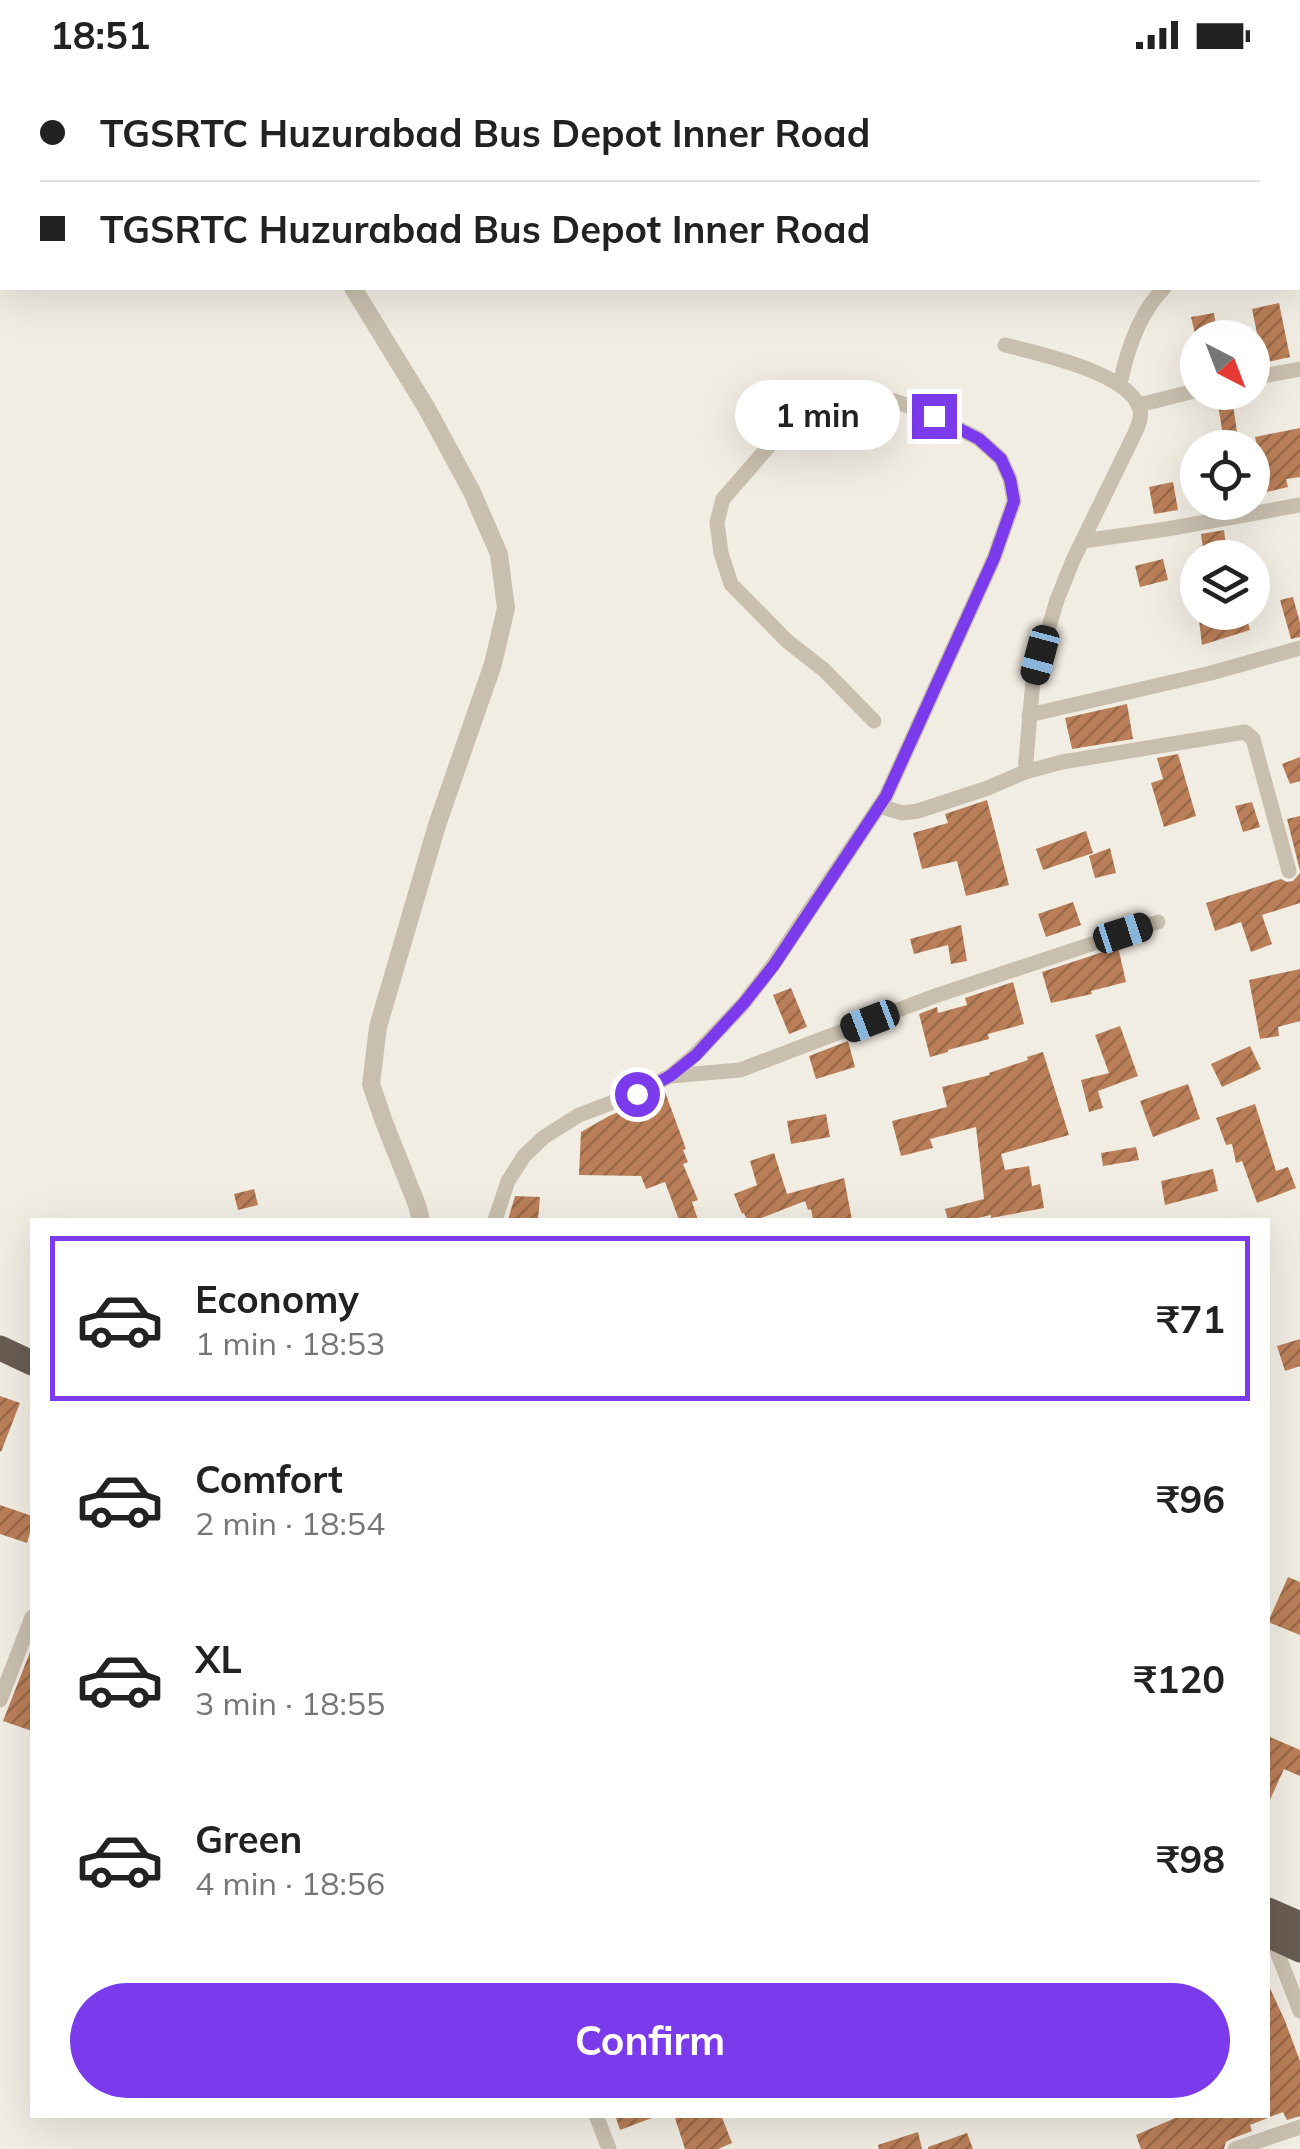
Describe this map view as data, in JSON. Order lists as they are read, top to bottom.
{
  "north": "bottom right",
  "page": {
    "status": "18:51",
    "banner": ["TGSRTC Huzurabad Bus Depot Inner Road", "TGSRTC Huzurabad Bus Depot Inner Road"],
    "bubble": "1 min",
    "list": [
      {
        "name": "Economy",
        "note": "1 min · 18:53",
        "value": "₹71"
      },
      {
        "name": "Comfort",
        "note": "2 min · 18:54",
        "value": "₹96"
      },
      {
        "name": "XL",
        "note": "3 min · 18:55",
        "value": "₹120"
      },
      {
        "name": "Green",
        "note": "4 min · 18:56",
        "value": "₹98"
      }
    ],
    "buttons": "Confirm"
  }
}
